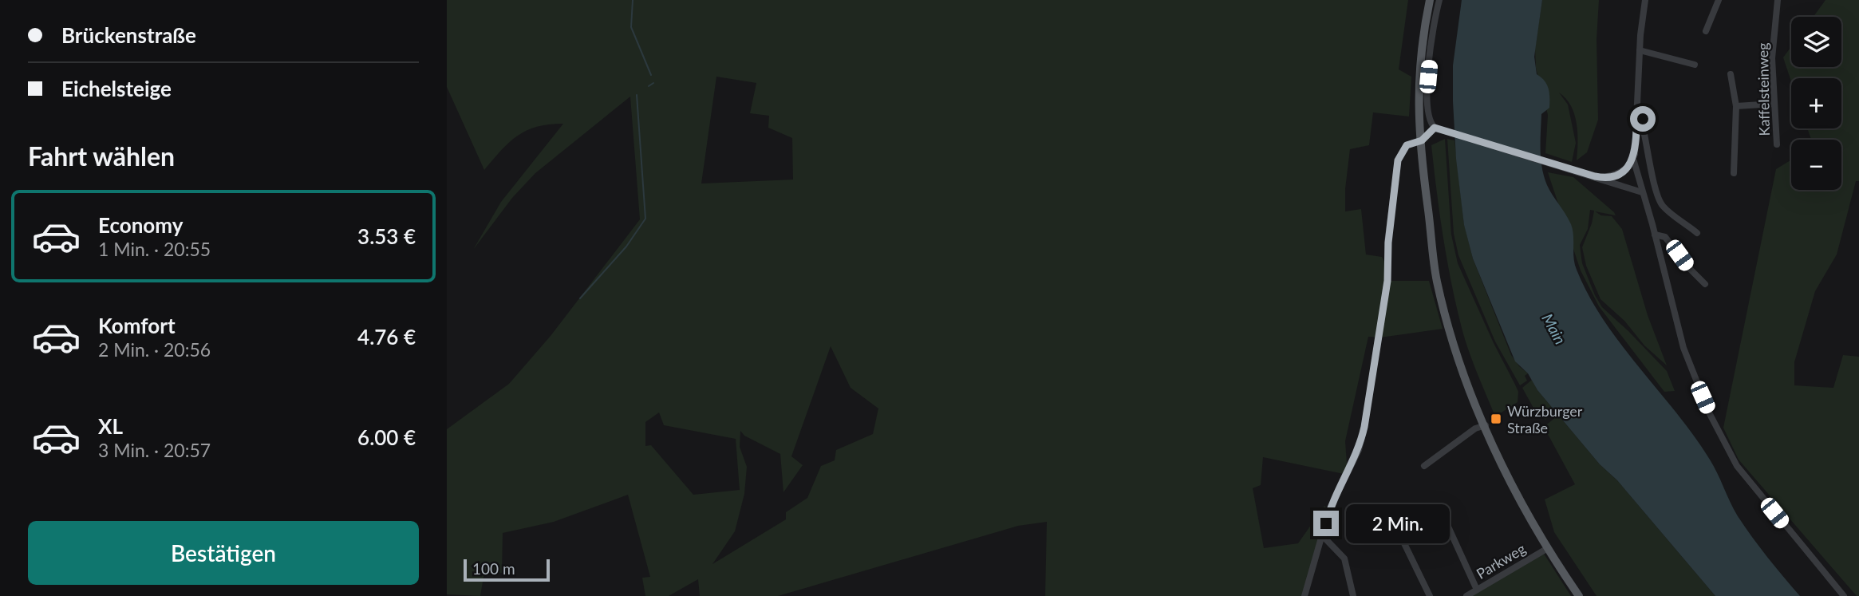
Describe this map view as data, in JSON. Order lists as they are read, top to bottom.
{
  "streets": {
    "street": ["Kaffelsteinweg", "Parkweg"]
  },
  "water": ["Main"],
  "places": {
    "transit": ["Würzburger Straße"]
  },
  "scale_bar": "100 m",
  "page": {
    "banner": ["Brückenstraße", "Eichelsteige"],
    "map_buttons": ["+", "−"],
    "heading": "Fahrt wählen",
    "list": [
      {
        "name": "Economy",
        "note": "1 Min. · 20:55",
        "value": "3.53 €"
      },
      {
        "name": "Komfort",
        "note": "2 Min. · 20:56",
        "value": "4.76 €"
      },
      {
        "name": "XL",
        "note": "3 Min. · 20:57",
        "value": "6.00 €"
      }
    ],
    "bubble": "2 Min.",
    "buttons": "Bestätigen",
    "scale": "100 m"
  }
}
